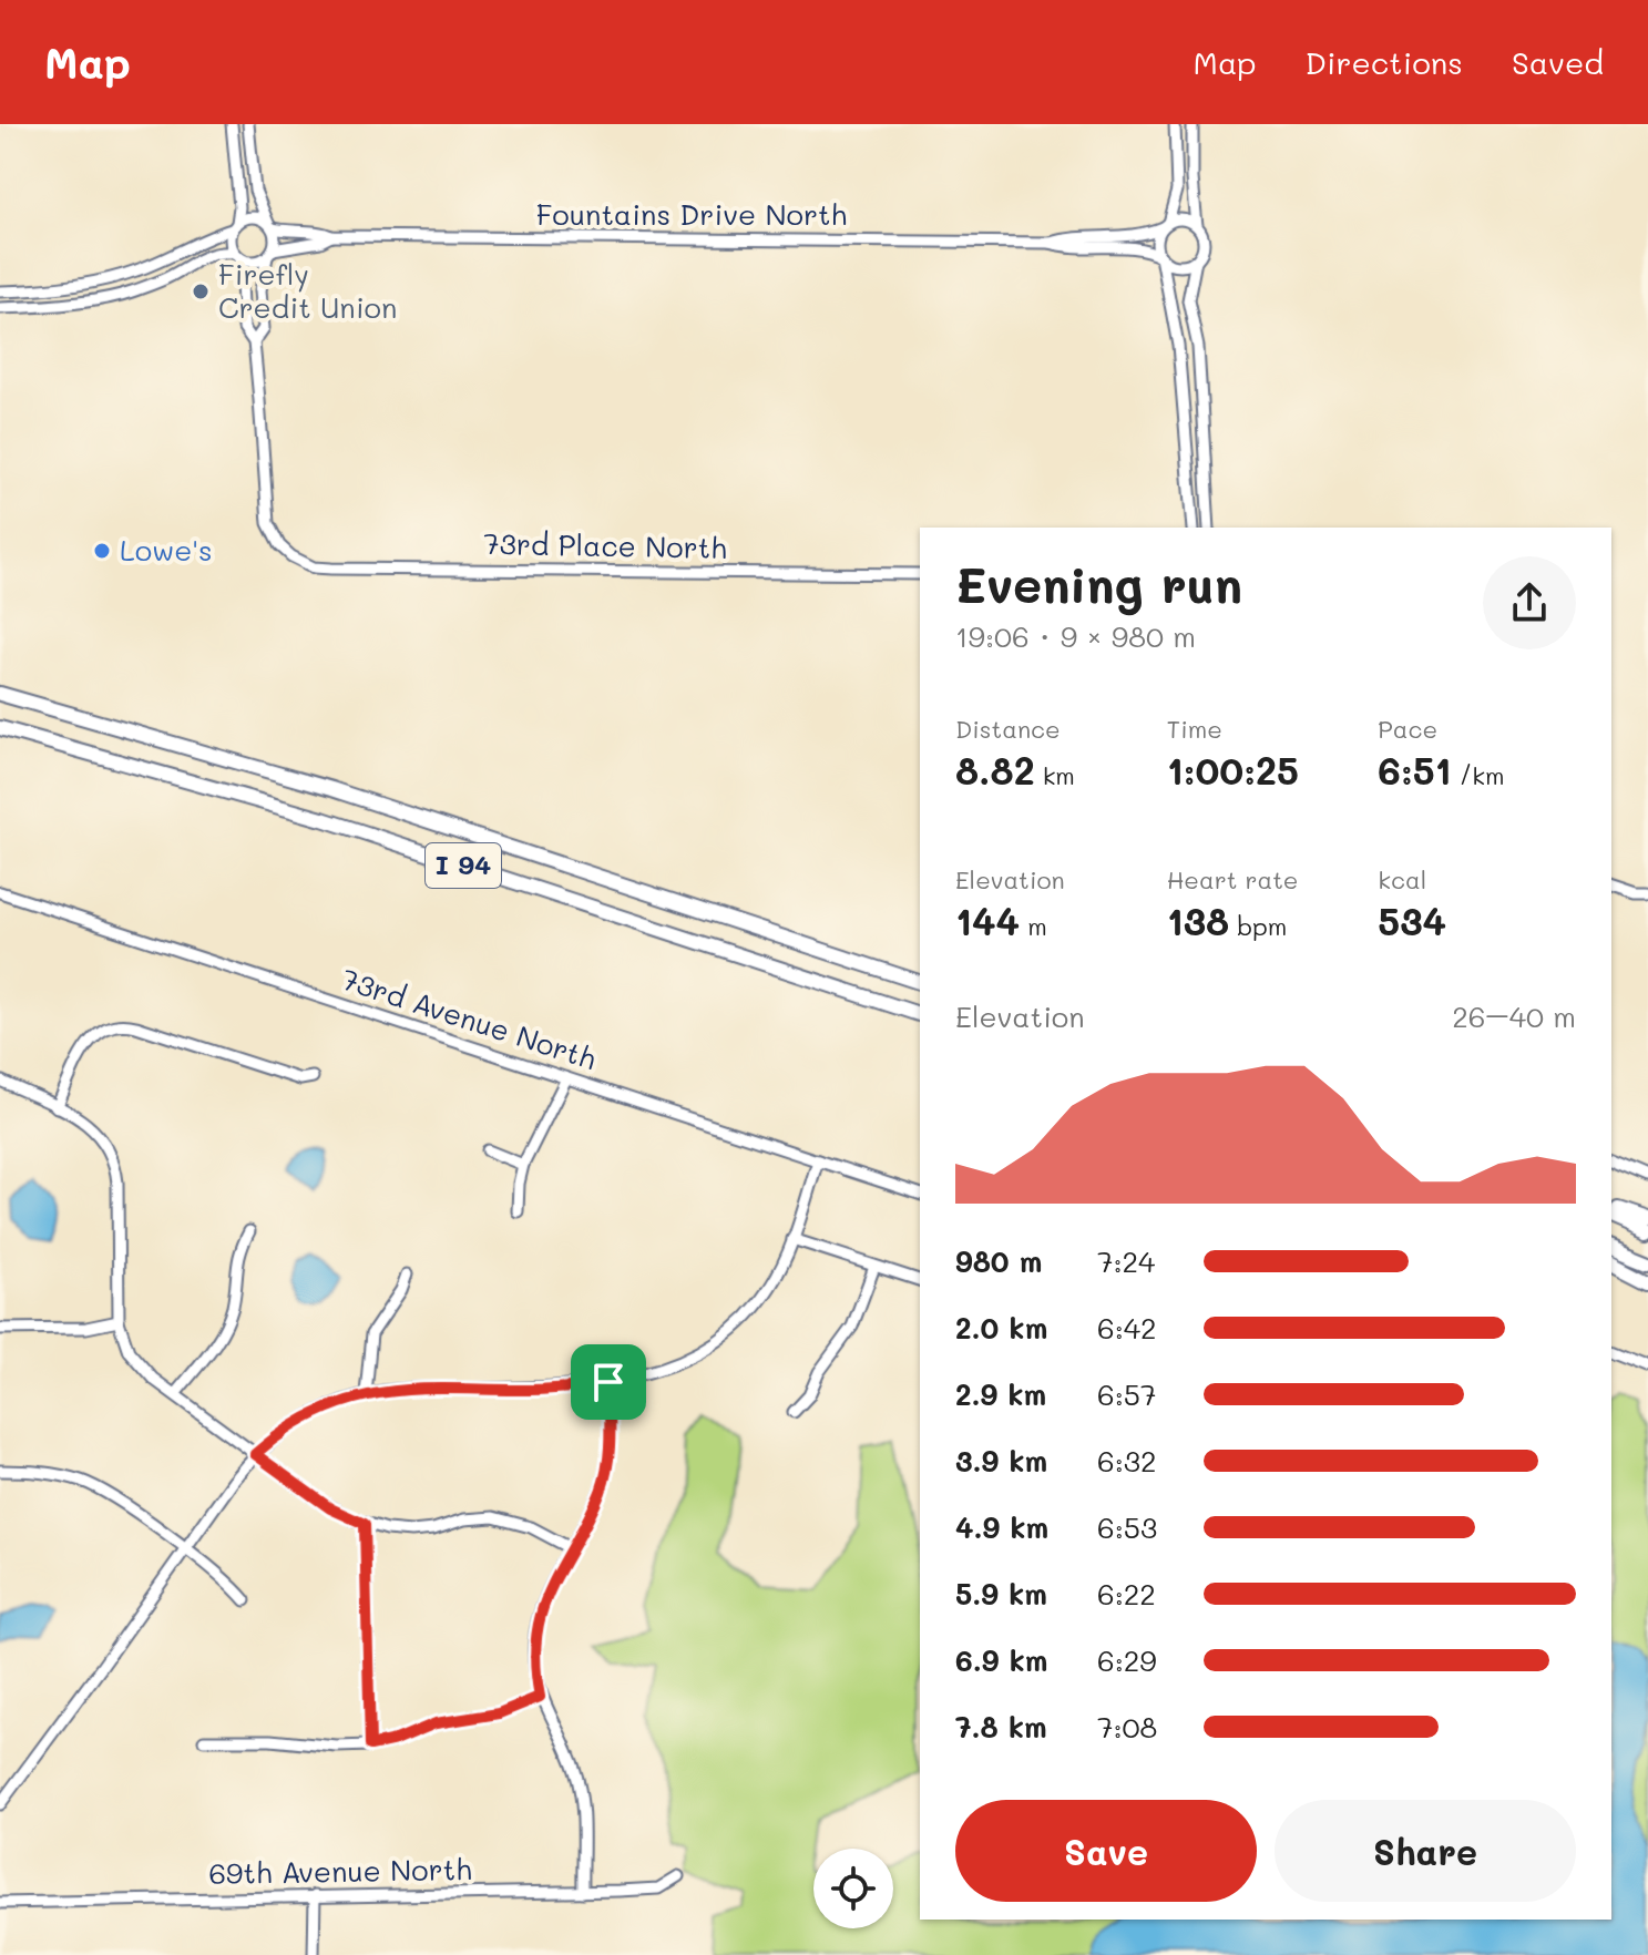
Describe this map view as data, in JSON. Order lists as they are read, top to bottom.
{
  "streets": {
    "highway": ["I 94"],
    "street": [
      "Fountains Drive North",
      "73rd Place North",
      "73rd Avenue North",
      "69th Avenue North"
    ]
  },
  "places": ["Firefly Credit Union", "Lowe's"],
  "page": {
    "header": "Map",
    "nav": ["Map", "Directions", "Saved"],
    "heading": ["Evening run", "19:06 · 9 × 980 m"],
    "stats": [
      ["Distance", "8.82 km"],
      ["Time", "1:00:25"],
      ["Pace", "6:51 /km"],
      ["Elevation", "144 m"],
      ["Heart rate", "138 bpm"],
      ["kcal", "534"]
    ],
    "chart": ["Elevation", "26–40 m"],
    "list": [
      {
        "name": "980 m",
        "note": "7:24"
      },
      {
        "name": "2.0 km",
        "note": "6:42"
      },
      {
        "name": "2.9 km",
        "note": "6:57"
      },
      {
        "name": "3.9 km",
        "note": "6:32"
      },
      {
        "name": "4.9 km",
        "note": "6:53"
      },
      {
        "name": "5.9 km",
        "note": "6:22"
      },
      {
        "name": "6.9 km",
        "note": "6:29"
      },
      {
        "name": "7.8 km",
        "note": "7:08"
      }
    ],
    "buttons": ["Save", "Share"]
  }
}
